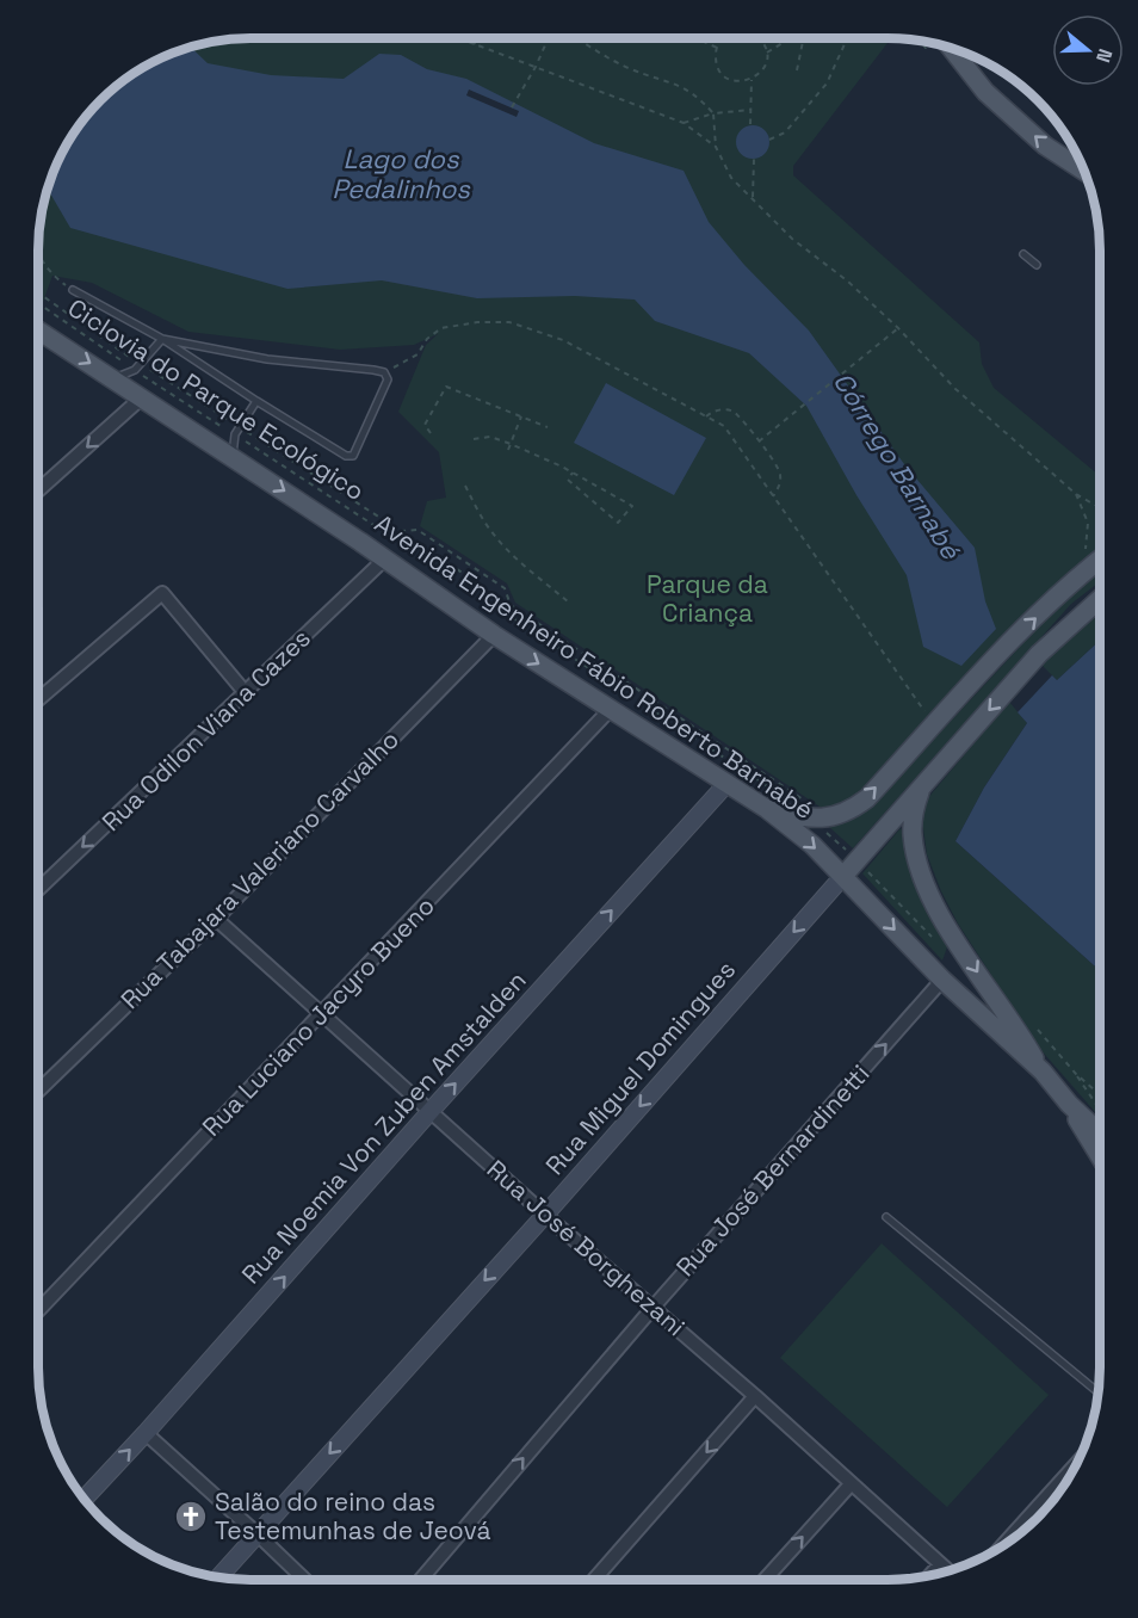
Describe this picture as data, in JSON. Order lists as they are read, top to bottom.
{
  "streets": {
    "main road": ["Avenida Engenheiro Fábio Roberto Barnabé", "Rua Miguel Domingues", "Rua Noemia Von Zuben Amstalden"],
    "street": [
      "Rua Odilon Viana Cazes",
      "Rua Tabajara Valeriano Carvalho",
      "Rua Luciano Jacyro Bueno",
      "Rua José Bernardinetti",
      "Rua José Borghezani"
    ],
    "path": ["Ciclovia do Parque Ecológico"]
  },
  "crossings": [
    ["Avenida Engenheiro Fábio Roberto Barnabé", "Rua Odilon Viana Cazes"],
    ["Avenida Engenheiro Fábio Roberto Barnabé", "Rua Tabajara Valeriano Carvalho"],
    ["Avenida Engenheiro Fábio Roberto Barnabé", "Rua Luciano Jacyro Bueno"],
    ["Avenida Engenheiro Fábio Roberto Barnabé", "Rua Miguel Domingues"],
    ["Avenida Engenheiro Fábio Roberto Barnabé", "Rua Noemia Von Zuben Amstalden"],
    ["Avenida Engenheiro Fábio Roberto Barnabé", "Rua José Bernardinetti"],
    ["Rua Tabajara Valeriano Carvalho", "Rua José Borghezani"],
    ["Rua Luciano Jacyro Bueno", "Rua José Borghezani"],
    ["Rua Miguel Domingues", "Rua José Borghezani"],
    ["Rua Noemia Von Zuben Amstalden", "Rua José Borghezani"],
    ["Rua José Bernardinetti", "Rua José Borghezani"]
  ],
  "one_way": [
    "Avenida Engenheiro Fábio Roberto Barnabé",
    "Rua Odilon Viana Cazes",
    "Rua Miguel Domingues",
    "Rua Noemia Von Zuben Amstalden",
    "Rua José Bernardinetti"
  ],
  "water": ["Lago dos Pedalinhos", "Córrego Barnabé"],
  "parks": ["Parque da Criança"],
  "places": {
    "church": ["Salão do reino das Testemunhas de Jeová"]
  },
  "north": "right"
}
